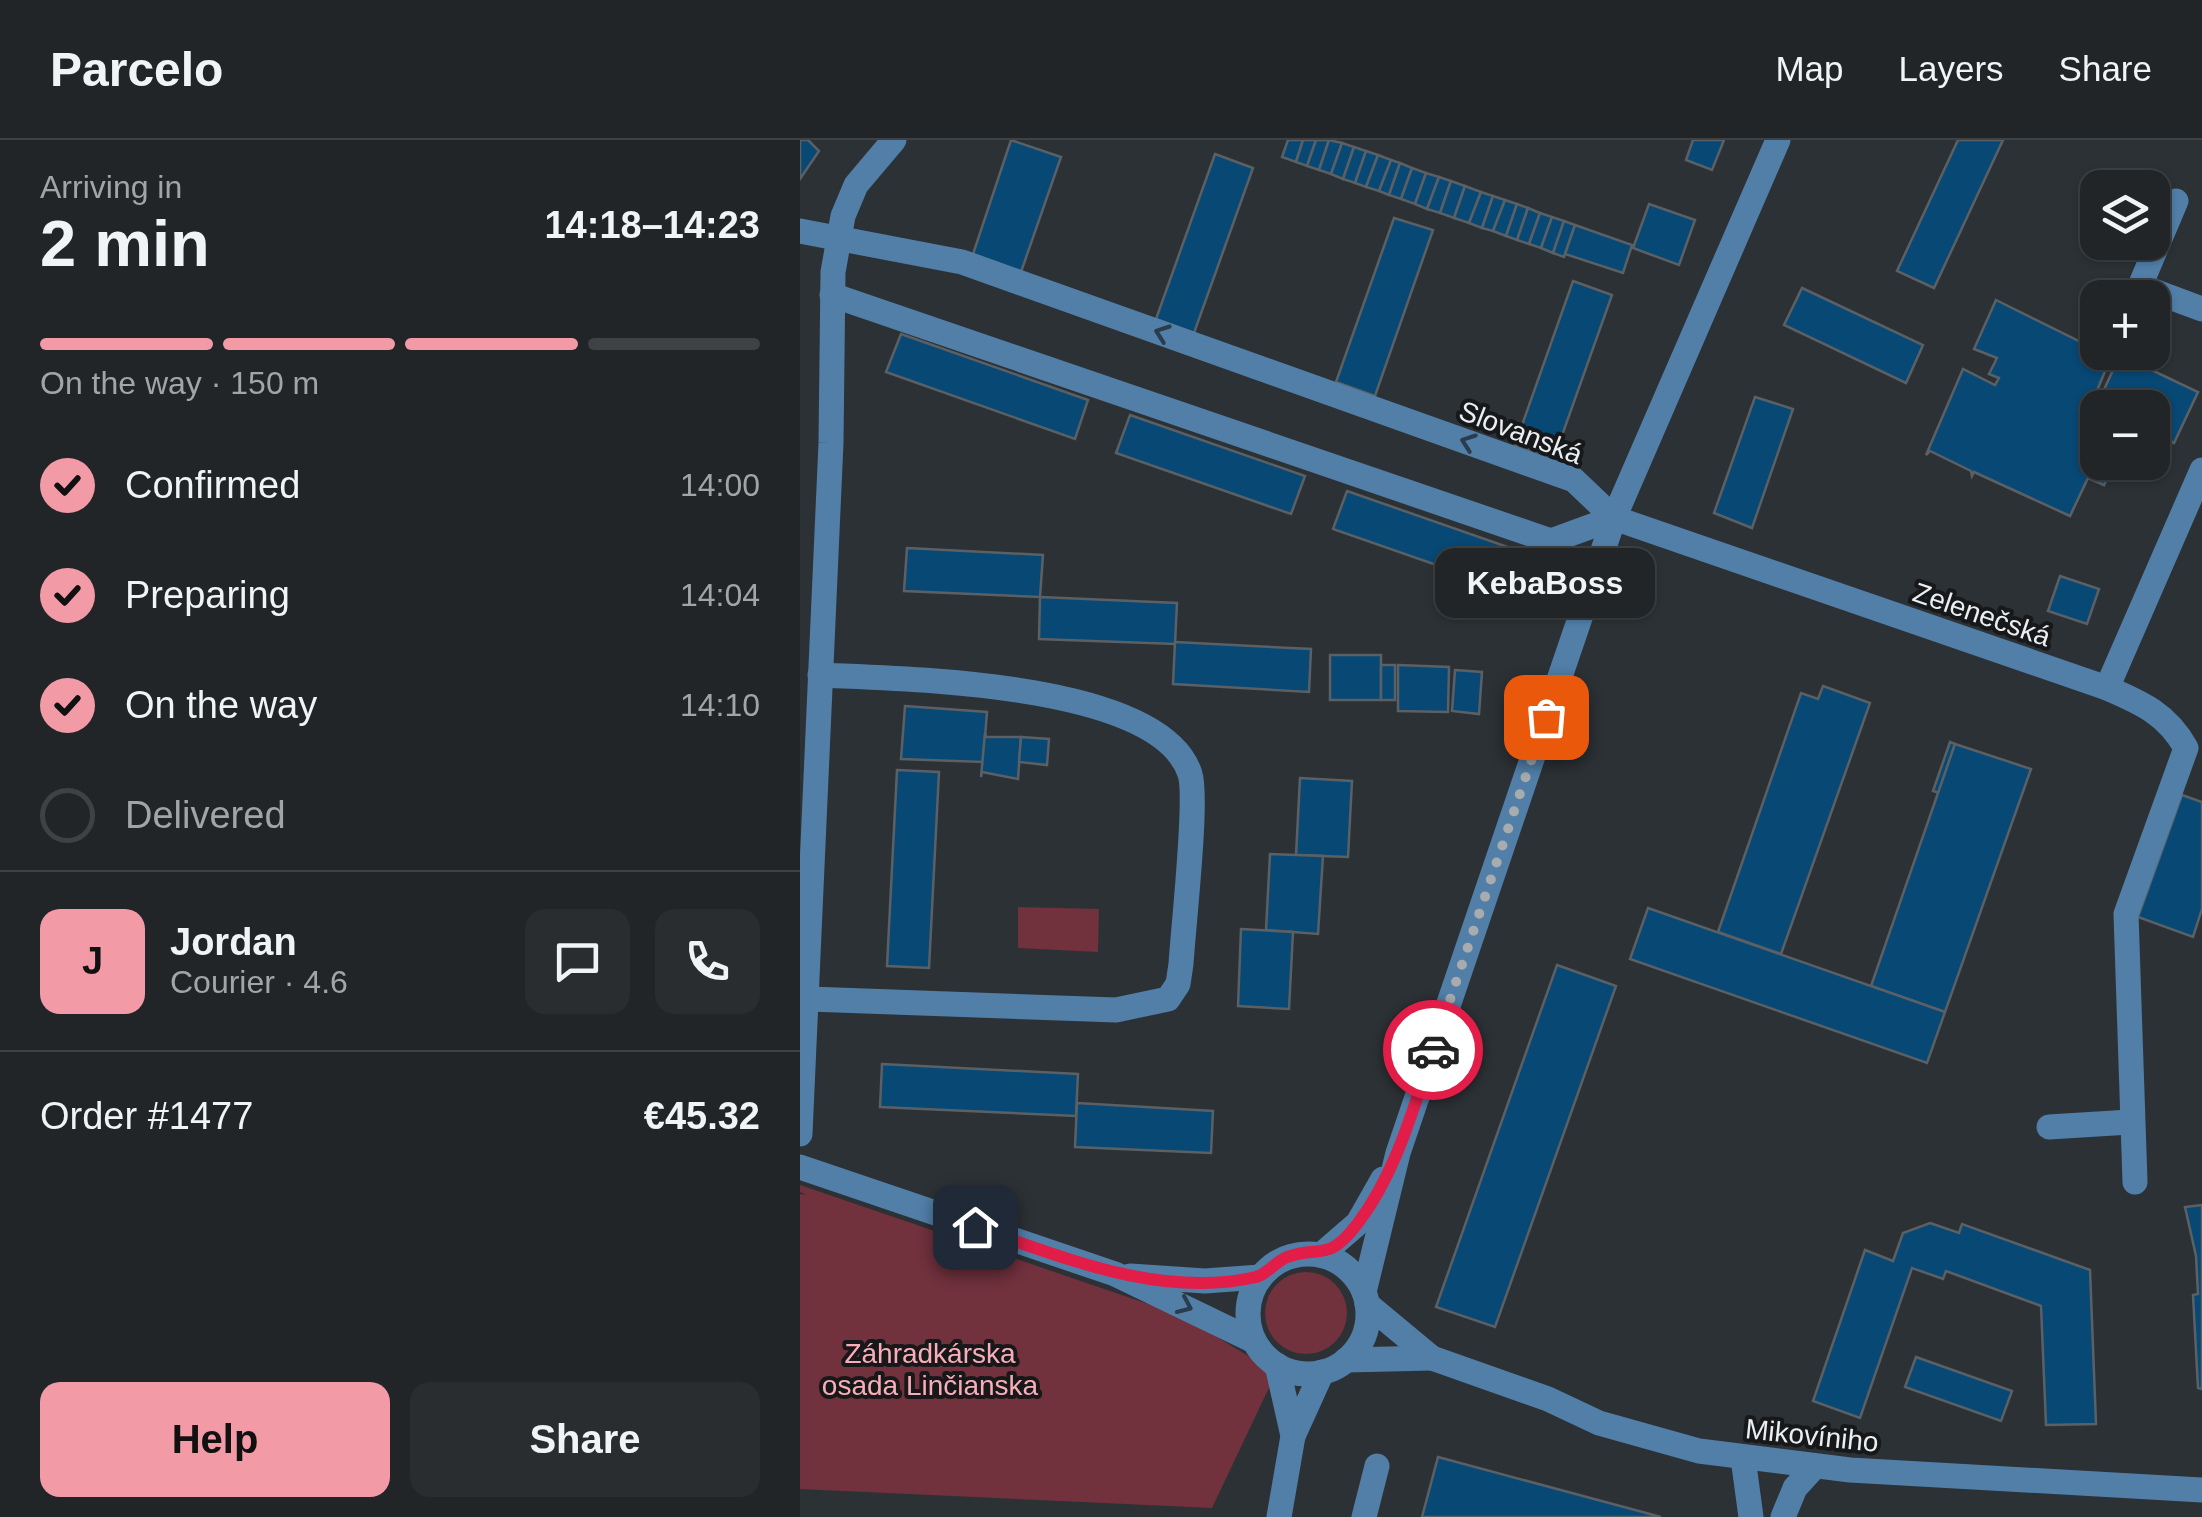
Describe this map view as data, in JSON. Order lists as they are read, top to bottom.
{
  "streets": {
    "street": ["Slovanská", "Zelenečská", "Mikovíniho"]
  },
  "crossings": [
    ["Slovanská", "Zelenečská"]
  ],
  "parks": ["Záhradkárska osada Linčianska"],
  "places": ["KebaBoss"],
  "page": {
    "header": "Parcelo",
    "nav": ["Map", "Layers", "Share"],
    "heading": ["2 min", "Arriving in", "14:18–14:23"],
    "panel": [
      "Jordan",
      "Courier · 4.6",
      "Order #1477",
      "€45.32"
    ],
    "map_buttons": ["+", "−"],
    "bar": "On the way · 150 m",
    "list": [
      ["Confirmed", "14:00"],
      ["Preparing", "14:04"],
      ["On the way", "14:10"],
      "Delivered"
    ],
    "bubble": "KebaBoss",
    "round": "J",
    "buttons": ["Help", "Share"]
  }
}
